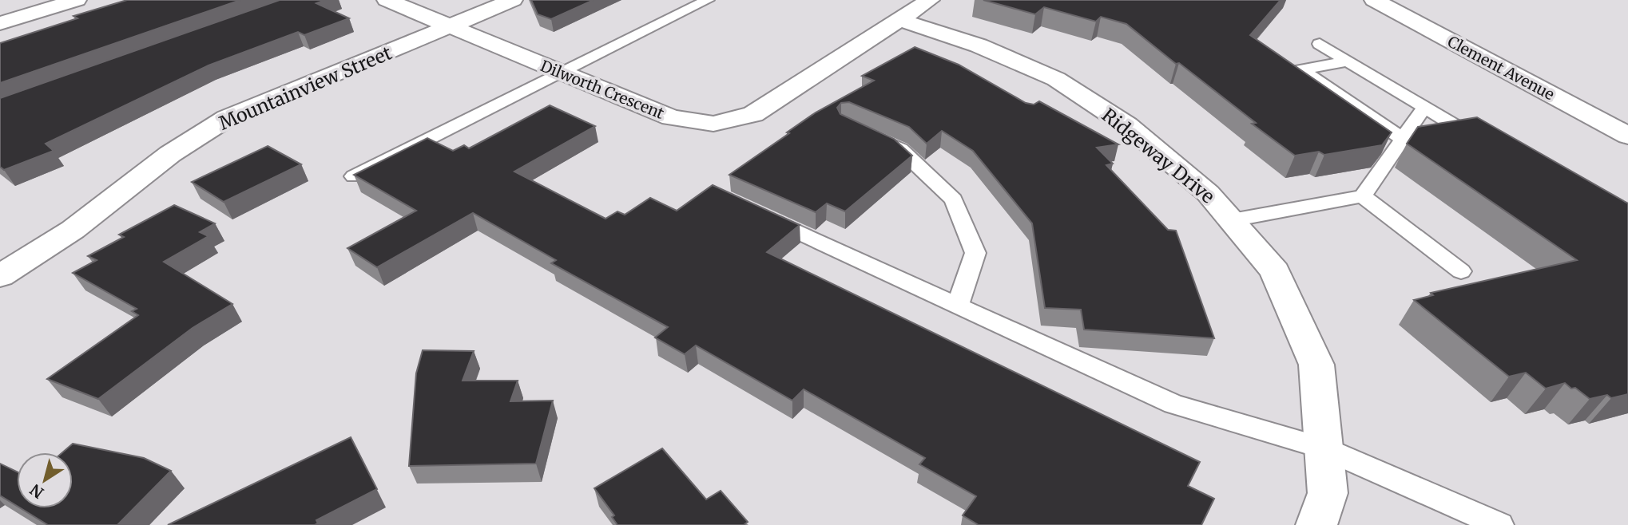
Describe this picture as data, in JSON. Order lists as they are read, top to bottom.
{
  "streets": {
    "street": [
      "Clement Avenue",
      "Mountainview Street",
      "Dilworth Crescent",
      "Ridgeway Drive"
    ]
  },
  "crossings": [
    ["Mountainview Street", "Dilworth Crescent"],
    ["Dilworth Crescent", "Ridgeway Drive"]
  ],
  "north": "bottom left"
}
